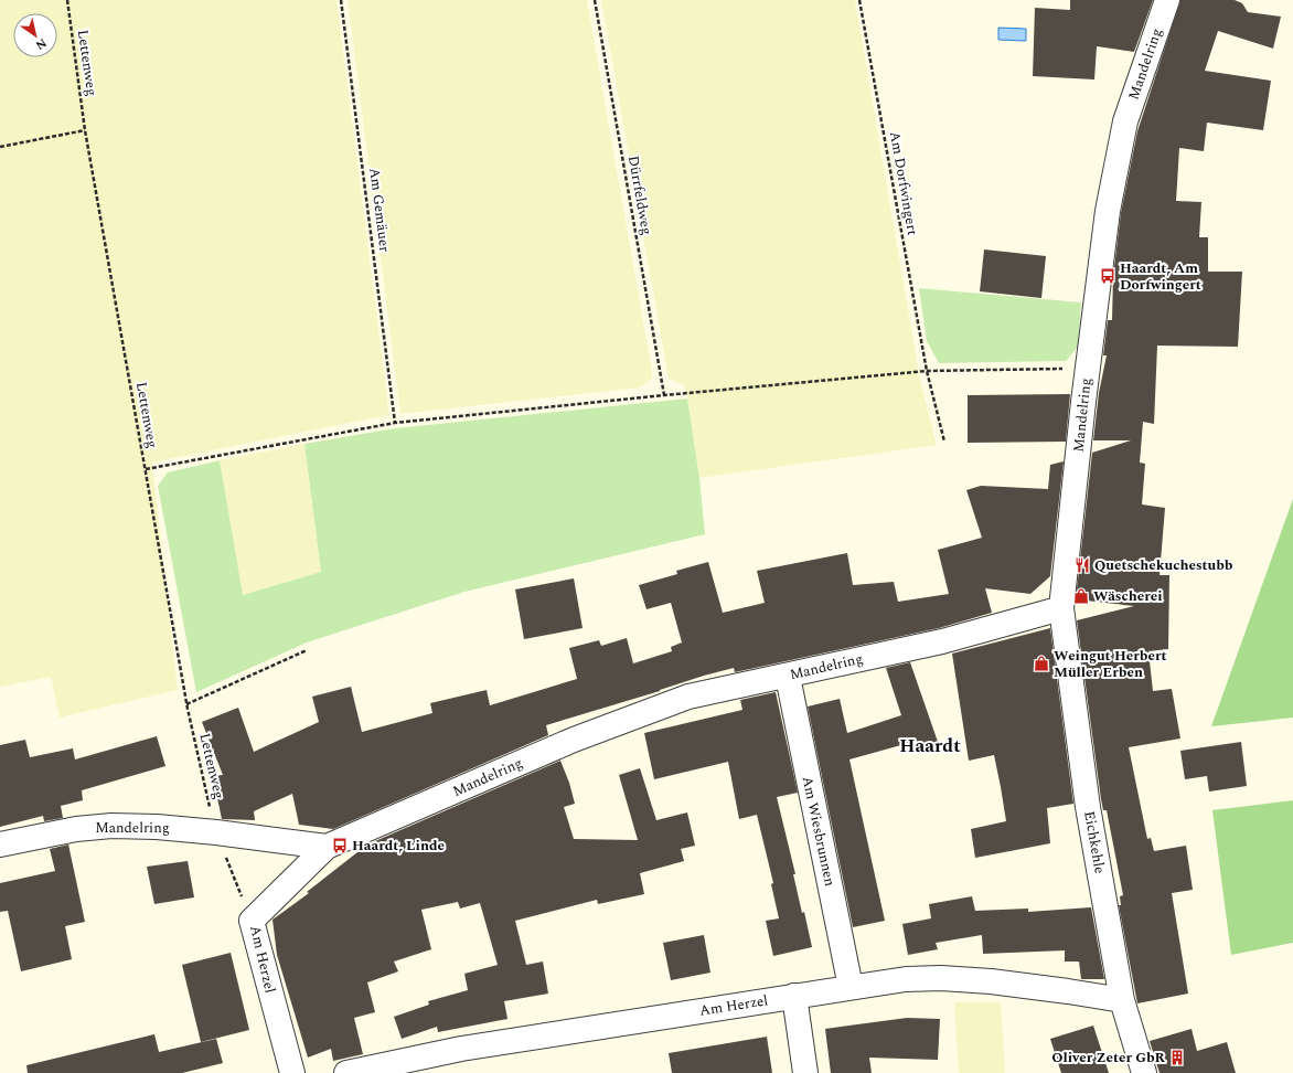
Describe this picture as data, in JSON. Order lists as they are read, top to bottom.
{
  "streets": {
    "street": [
      "Mandelring",
      "Am Wiesbrunnen",
      "Eichkehle",
      "Am Herzel"
    ],
    "path": [
      "Lettenweg",
      "Am Dorfwingert",
      "Dürrfeldweg",
      "Am Gemäuer"
    ]
  },
  "crossings": [
    ["Lettenweg", "Mandelring"],
    ["Lettenweg", "Am Herzel"],
    ["Mandelring", "Am Wiesbrunnen"],
    ["Mandelring", "Eichkehle"],
    ["Mandelring", "Am Herzel"],
    ["Am Wiesbrunnen", "Am Herzel"],
    ["Eichkehle", "Am Herzel"]
  ],
  "districts": ["Haardt"],
  "places": {
    "bus stop": ["Haardt, Am Dorfwingert", "Haardt, Linde"],
    "restaurant": ["Quetschekuchestubb"],
    "shop": ["Wäscherei", "Weingut Herbert Müller Erben"],
    "building": ["Oliver Zeter GbR"]
  },
  "north": "bottom right"
}
